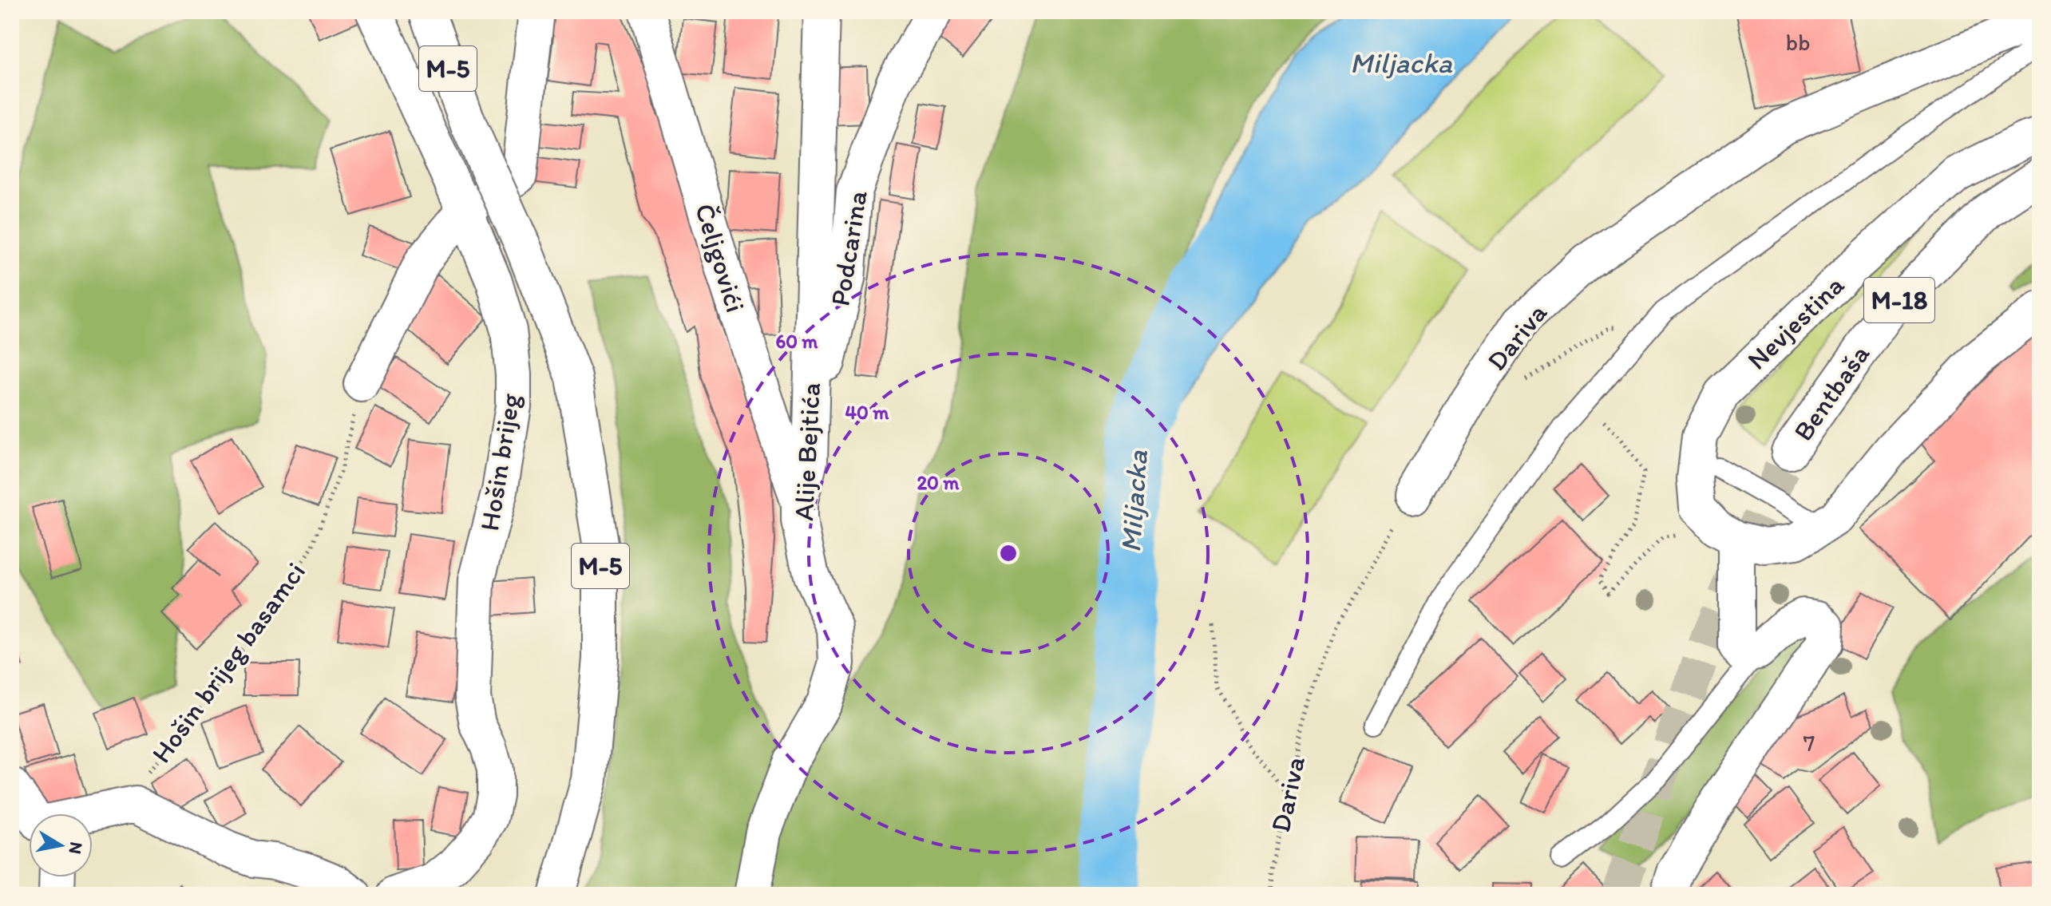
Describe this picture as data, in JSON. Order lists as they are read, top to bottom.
{
  "streets": {
    "street": [
      "M-5",
      "Podcarina",
      "Čeljgovići",
      "M-18",
      "Nevjestina",
      "Dariva",
      "Bentbaša",
      "Alije Bejtića",
      "Hošin brijeg"
    ],
    "path": ["Hošin brijeg basamci"]
  },
  "crossings": [
    ["Podcarina", "Alije Bejtića"],
    ["Čeljgovići", "Alije Bejtića"]
  ],
  "water": ["Miljacka"],
  "house_numbers": ["bb", "7"],
  "north": "right",
  "rings": ["60 m", "40 m", "20 m"]
}
